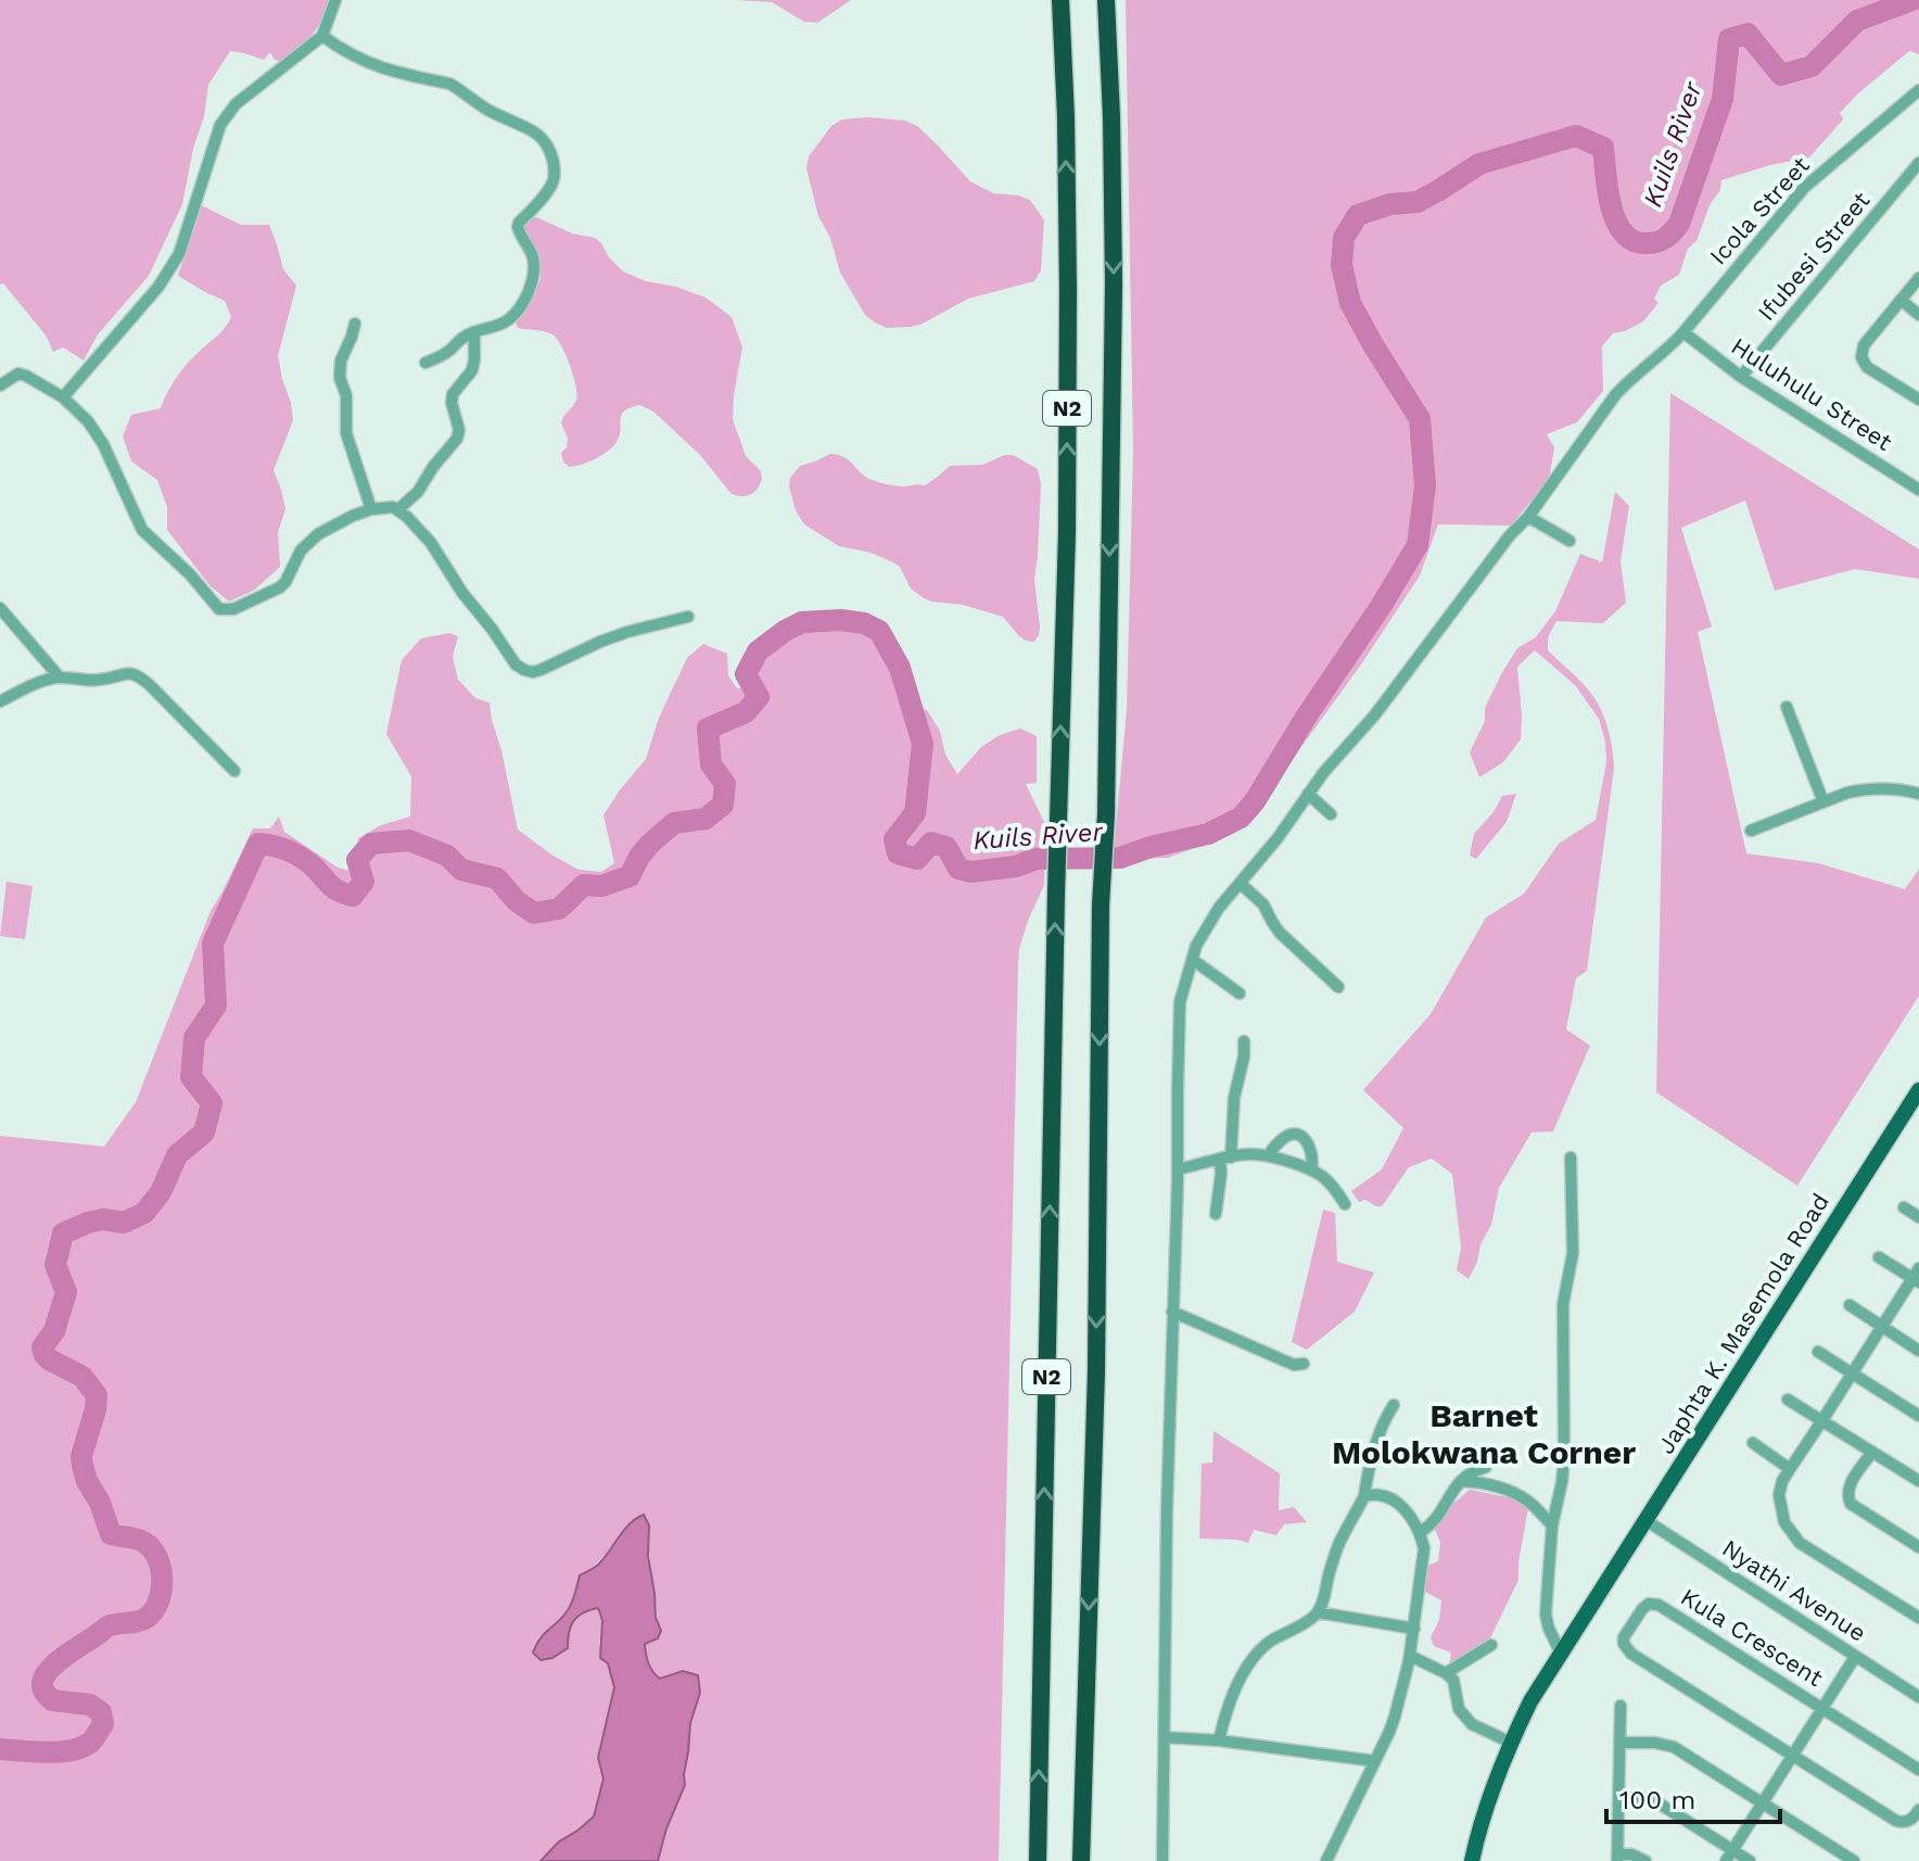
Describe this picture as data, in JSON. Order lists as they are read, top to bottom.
{
  "streets": {
    "highway": ["N2"],
    "main road": ["Japhta K. Masemola Road"],
    "street": [
      "Icola Street",
      "Ifubesi Street",
      "Huluhulu Street",
      "Nyathi Avenue",
      "Kula Crescent"
    ]
  },
  "crossings": [
    ["Icola Street", "Huluhulu Street"],
    ["Ifubesi Street", "Huluhulu Street"],
    ["Japhta K. Masemola Road", "Nyathi Avenue"]
  ],
  "districts": ["Barnet Molokwana Corner"],
  "water": ["Kuils River"],
  "scale_bar": "100 m"
}
